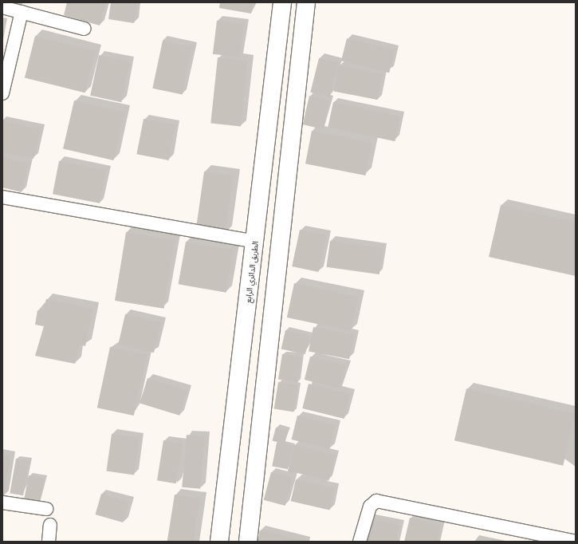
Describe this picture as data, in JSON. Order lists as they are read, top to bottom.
{
  "streets": {
    "main road": ["الطريق الدائري الرابع"]
  }
}
